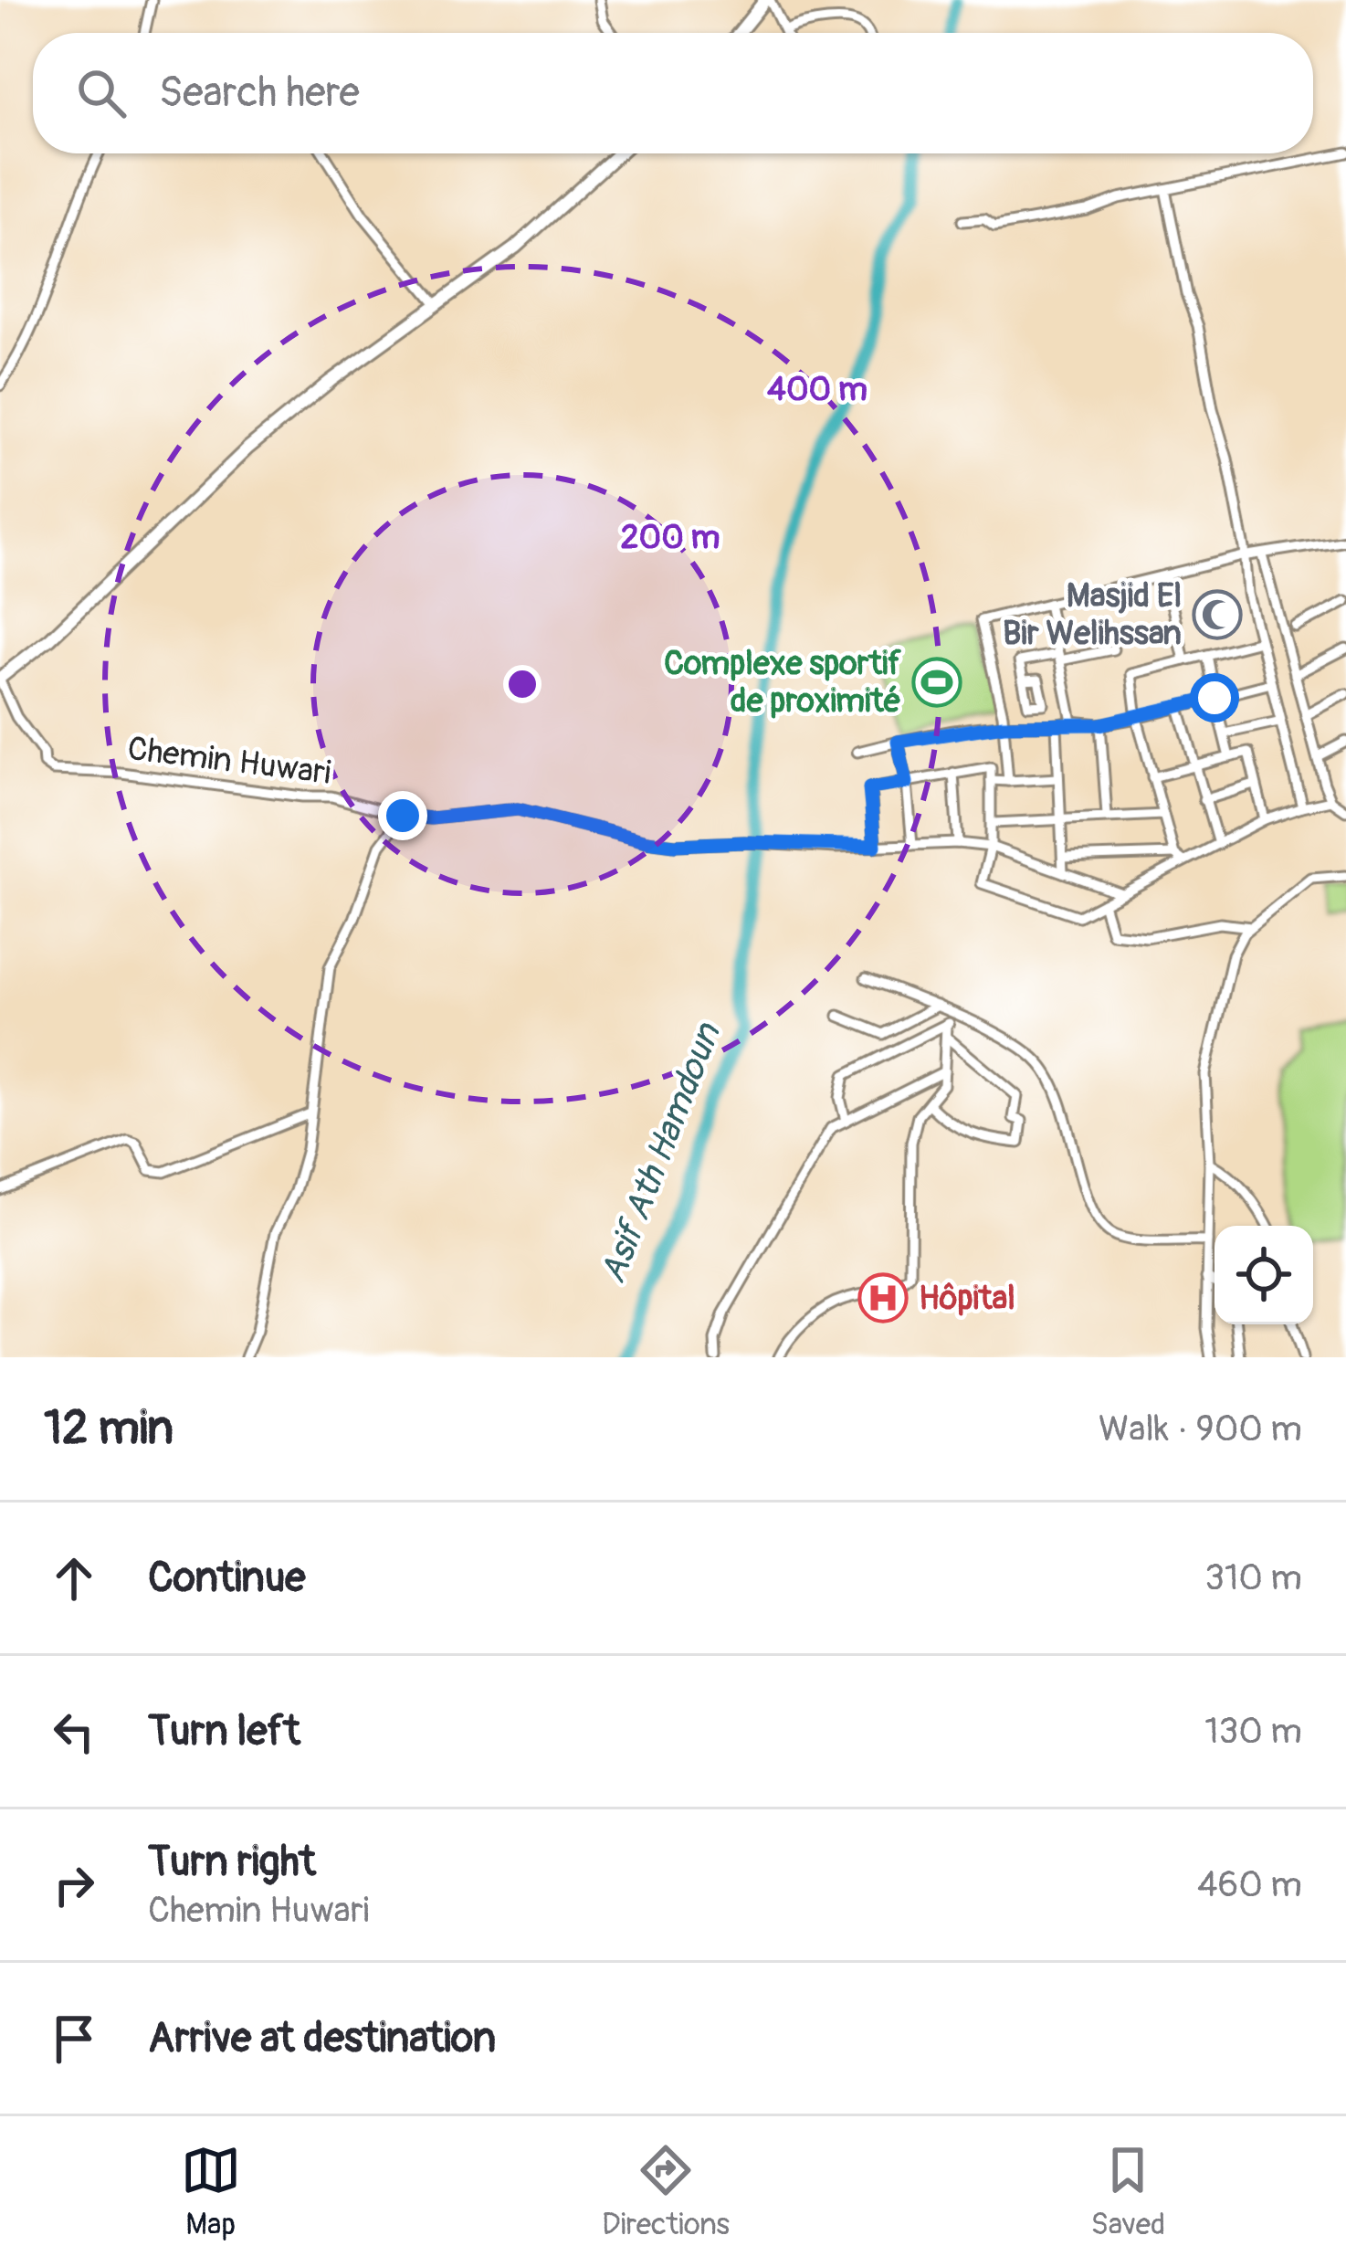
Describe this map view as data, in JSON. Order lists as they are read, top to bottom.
{
  "streets": {
    "street": ["Chemin Huwari"]
  },
  "water": ["Asif Ath Hamdoun"],
  "places": {
    "mosque": ["Masjid El Bir Welihssan"],
    "sports": ["Complexe sportif de proximité"],
    "hospital": ["Hôpital"]
  },
  "page": {
    "search": "Search here",
    "heading": ["12 min", "Walk · 900 m"],
    "list": [
      ["Continue", "310 m"],
      ["Turn left", "130 m"],
      ["Turn right", "Chemin Huwari", "460 m"],
      "Arrive at destination"
    ],
    "nav": ["Map", "Directions", "Saved"]
  },
  "rings": ["400 m", "200 m"]
}
